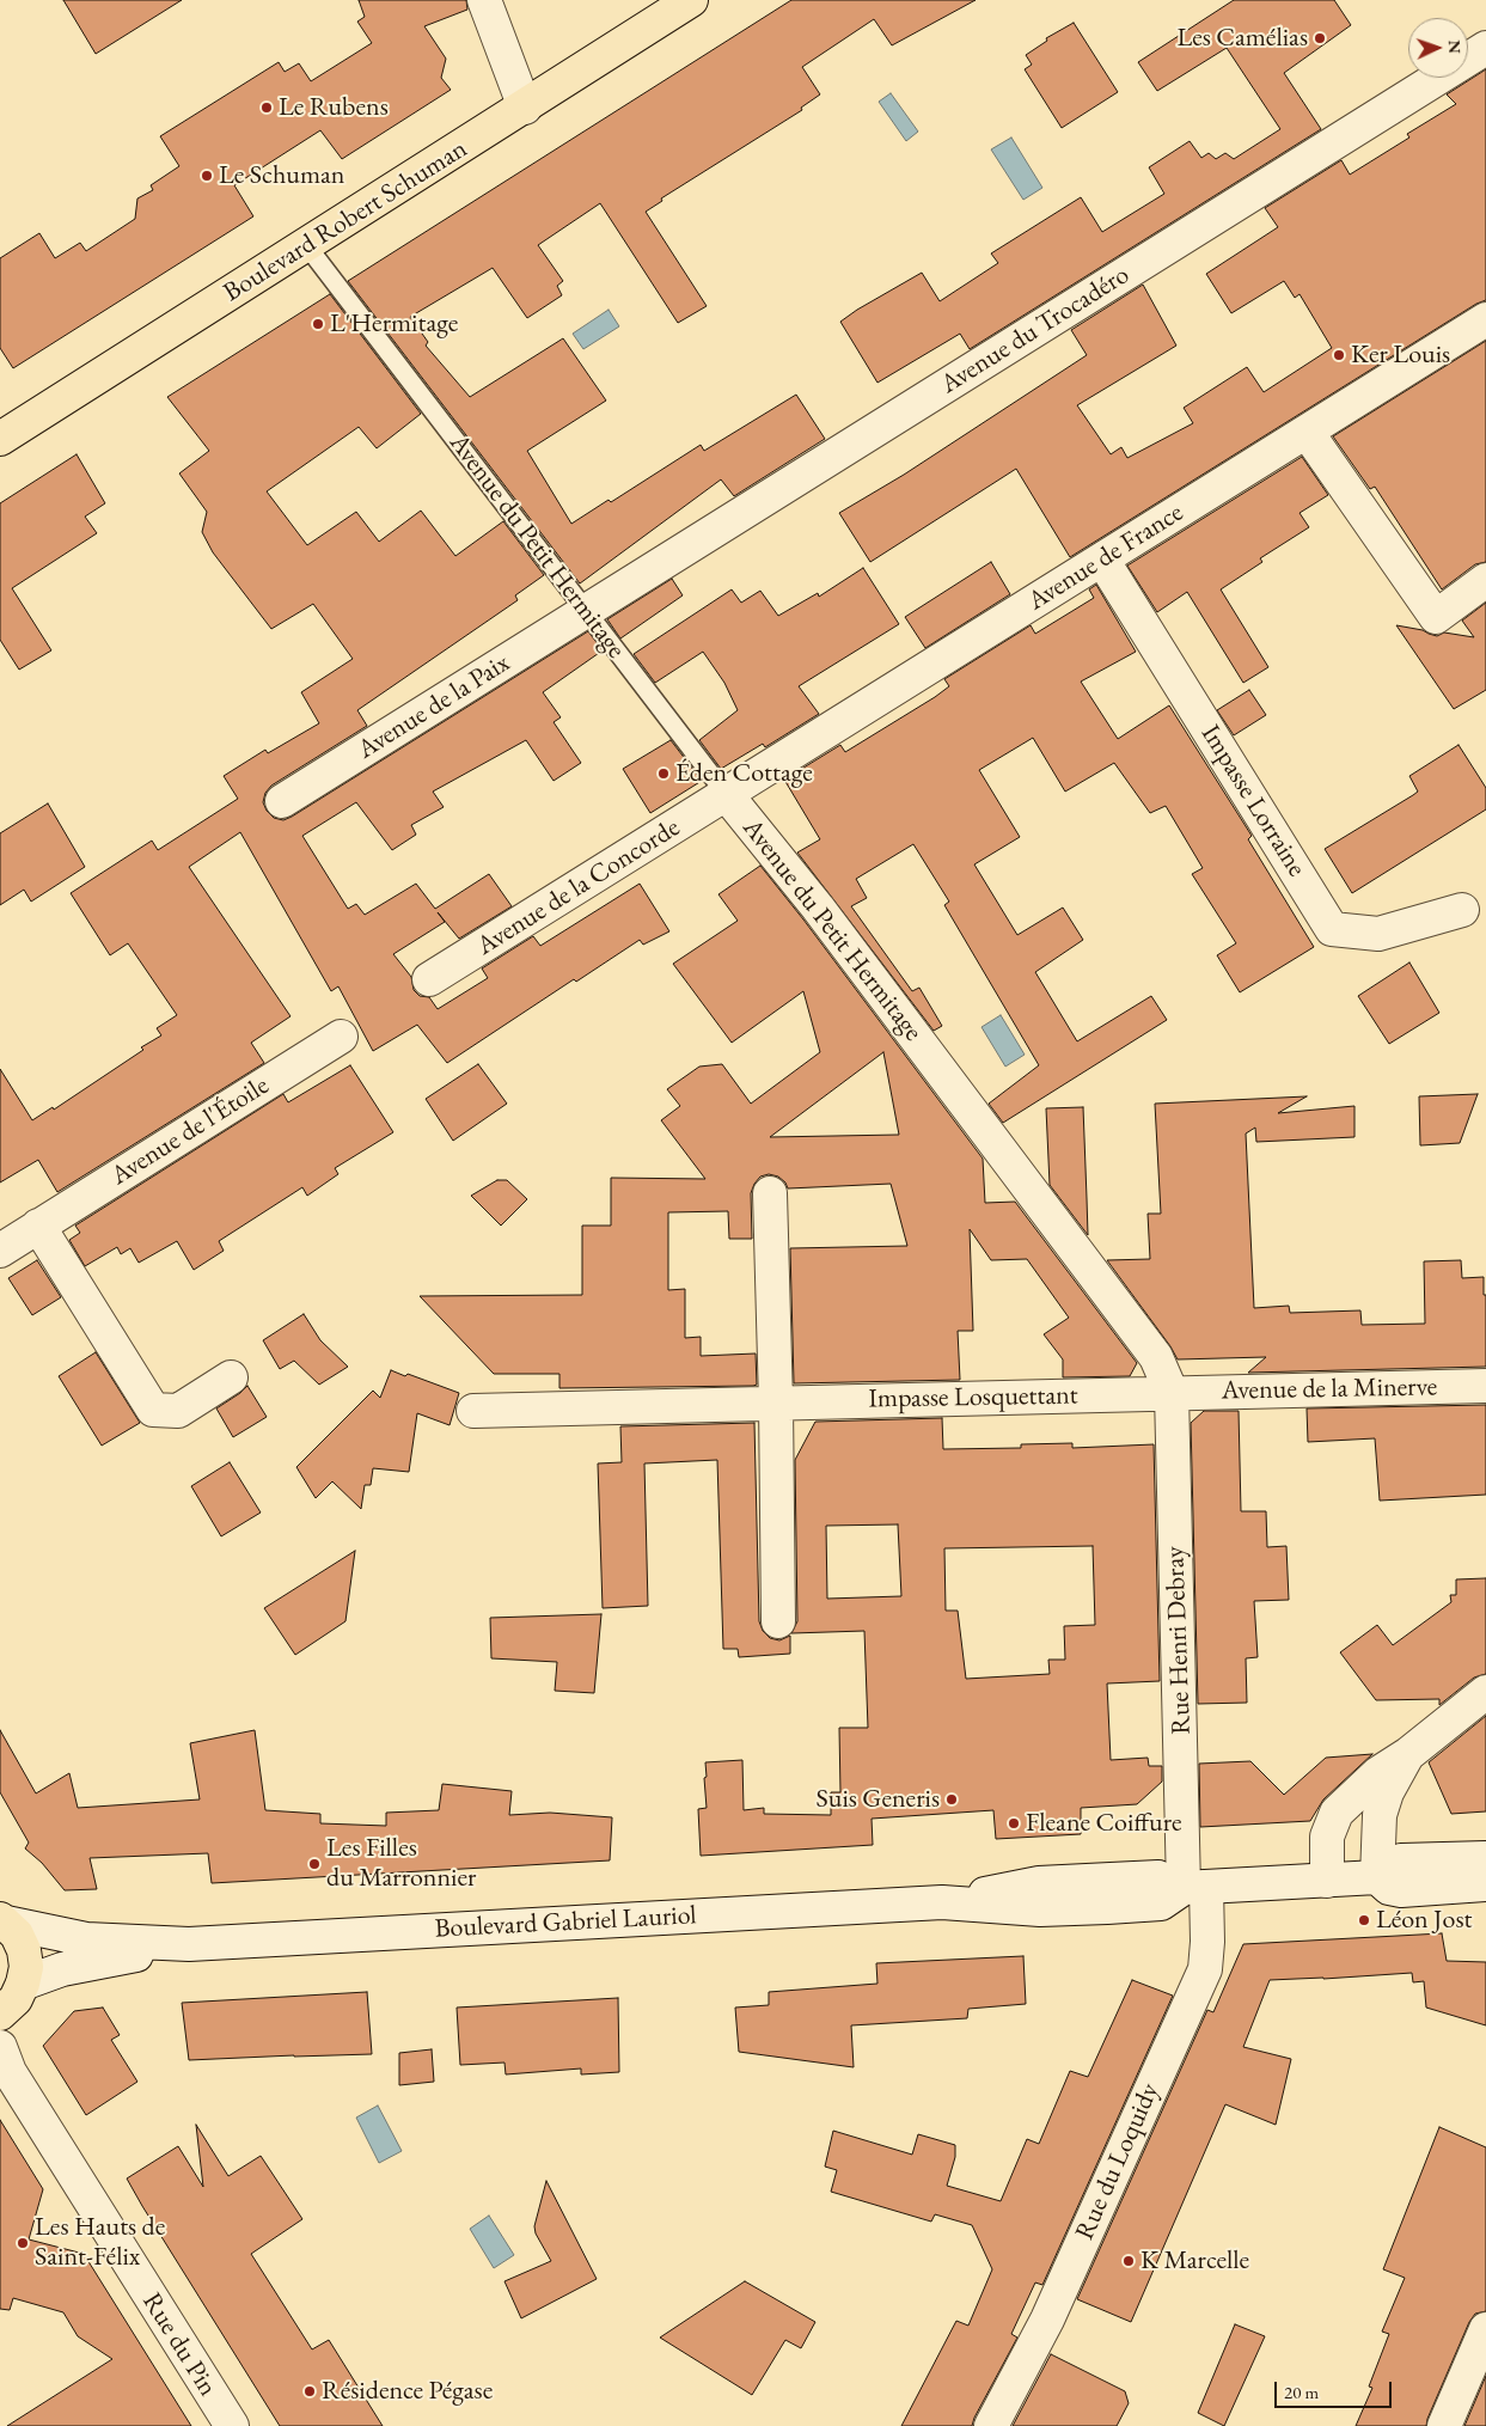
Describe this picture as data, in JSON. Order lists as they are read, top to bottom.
{
  "streets": {
    "main road": ["Boulevard Robert Schuman"],
    "street": [
      "Avenue du Trocadéro",
      "Avenue du Petit Hermitage",
      "Avenue de France",
      "Avenue de la Paix",
      "Impasse Lorraine",
      "Avenue de la Concorde",
      "Avenue de l'Étoile",
      "Avenue de la Minerve",
      "Impasse Losquettant",
      "Rue Henri Debray",
      "Boulevard Gabriel Lauriol",
      "Rue du Loquidy",
      "Rue du Pin"
    ]
  },
  "crossings": [
    ["Boulevard Robert Schuman", "Avenue du Petit Hermitage"],
    ["Avenue du Trocadéro", "Avenue du Petit Hermitage"],
    ["Avenue du Trocadéro", "Avenue de la Paix"],
    ["Avenue du Petit Hermitage", "Avenue de France"],
    ["Avenue du Petit Hermitage", "Avenue de la Paix"],
    ["Avenue du Petit Hermitage", "Avenue de la Concorde"],
    ["Avenue du Petit Hermitage", "Avenue de la Minerve"],
    ["Avenue du Petit Hermitage", "Impasse Losquettant"],
    ["Avenue du Petit Hermitage", "Rue Henri Debray"],
    ["Avenue de France", "Impasse Lorraine"],
    ["Avenue de France", "Avenue de la Concorde"],
    ["Avenue de la Minerve", "Impasse Losquettant"],
    ["Avenue de la Minerve", "Rue Henri Debray"],
    ["Impasse Losquettant", "Rue Henri Debray"],
    ["Rue Henri Debray", "Boulevard Gabriel Lauriol"],
    ["Rue Henri Debray", "Rue du Loquidy"],
    ["Boulevard Gabriel Lauriol", "Rue du Loquidy"]
  ],
  "places": [
    "Les Camélias",
    "Le Rubens",
    "Le Schuman",
    "L'Hermitage",
    "Ker Louis",
    "Éden Cottage",
    "Suis Generis",
    "Fleane Coiffure",
    "Les Filles du Marronnier",
    "Léon Jost",
    "Les Hauts de Saint-Félix",
    "K Marcelle",
    "Résidence Pégase"
  ],
  "scale_bar": "20 m",
  "north": "right"
}
